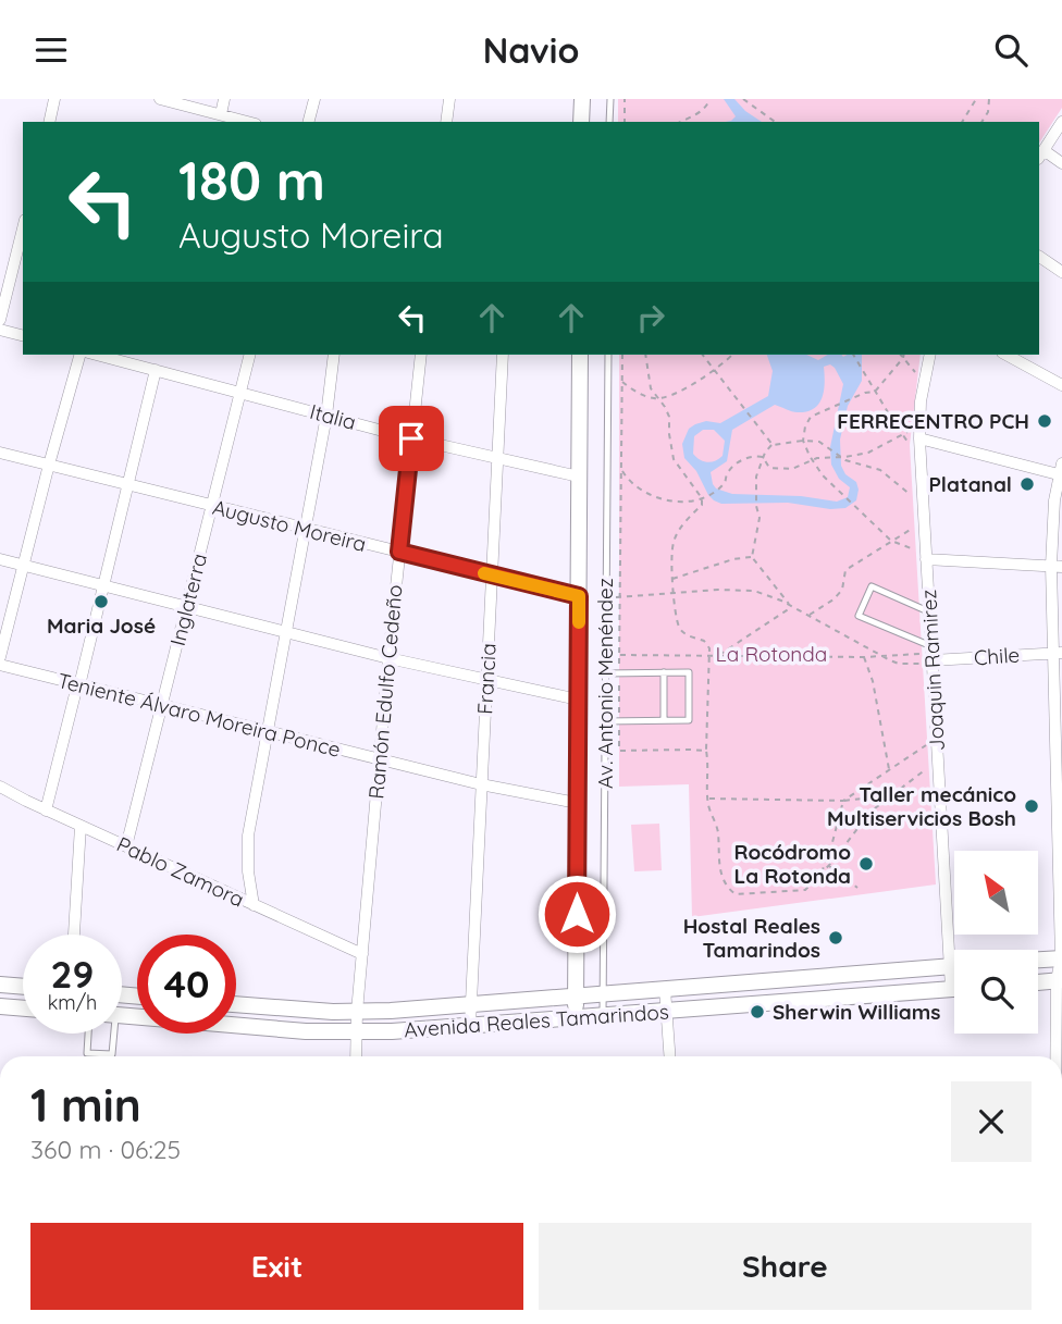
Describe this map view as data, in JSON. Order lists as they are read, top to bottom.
{
  "streets": {
    "main road": ["Av. Antonio Menéndez", "Avenida Reales Tamarindos"],
    "street": [
      "Italia",
      "Augusto Moreira",
      "Inglaterra",
      "Chile",
      "Joaquin Ramirez",
      "Francia",
      "Ramón Edulfo Cedeño",
      "Teniente Álvaro Moreira Ponce",
      "Pablo Zamora"
    ]
  },
  "crossings": [
    ["Italia", "Inglaterra"],
    ["Italia", "Francia"],
    ["Italia", "Av. Antonio Menéndez"],
    ["Italia", "Ramón Edulfo Cedeño"],
    ["Augusto Moreira", "Inglaterra"],
    ["Augusto Moreira", "Francia"],
    ["Augusto Moreira", "Av. Antonio Menéndez"],
    ["Augusto Moreira", "Ramón Edulfo Cedeño"],
    ["Inglaterra", "Teniente Álvaro Moreira Ponce"],
    ["Inglaterra", "Pablo Zamora"],
    ["Chile", "Joaquin Ramirez"],
    ["Joaquin Ramirez", "Avenida Reales Tamarindos"],
    ["Francia", "Teniente Álvaro Moreira Ponce"],
    ["Francia", "Avenida Reales Tamarindos"],
    ["Av. Antonio Menéndez", "Teniente Álvaro Moreira Ponce"],
    ["Av. Antonio Menéndez", "Avenida Reales Tamarindos"],
    ["Ramón Edulfo Cedeño", "Teniente Álvaro Moreira Ponce"],
    ["Ramón Edulfo Cedeño", "Pablo Zamora"],
    ["Ramón Edulfo Cedeño", "Avenida Reales Tamarindos"]
  ],
  "parks": ["La Rotonda"],
  "places": [
    "FERRECENTRO PCH",
    "Platanal",
    "Maria José",
    "Taller mecánico Multiservicios Bosh",
    "Rocódromo La Rotonda",
    "Hostal Reales Tamarindos",
    "Sherwin Williams"
  ],
  "north": "top left",
  "page": {
    "header": "Navio",
    "turn": ["180 m", "Augusto Moreira"],
    "speed": "29 km/h",
    "limit": "40",
    "heading": ["1 min", "360 m · 06:25"],
    "buttons": ["Exit", "Share"]
  }
}
